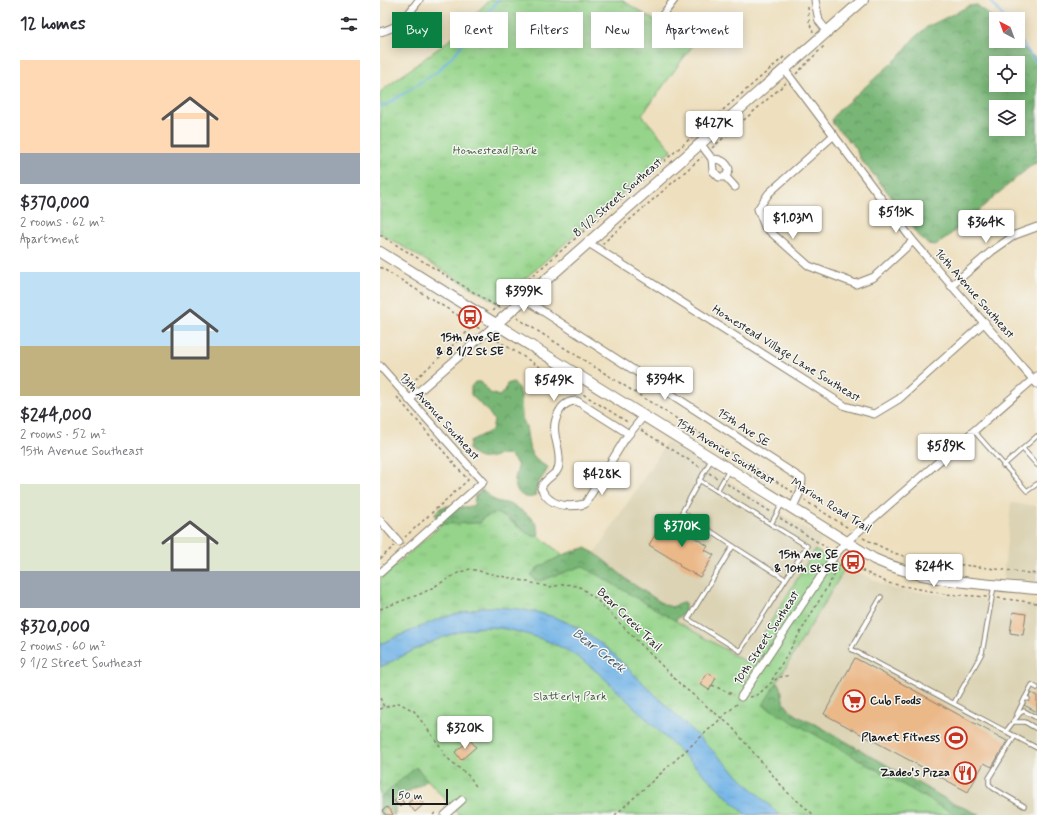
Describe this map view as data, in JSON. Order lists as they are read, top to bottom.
{
  "streets": {
    "main road": ["8 1/2 Street Southeast", "15th Avenue Southeast"],
    "street": [
      "16th Avenue Southeast",
      "Homestead Village Lane Southeast",
      "13th Avenue Southeast",
      "15th Ave SE",
      "10th Street Southeast"
    ],
    "path": ["Marion Road Trail", "Bear Creek Trail"]
  },
  "crossings": [
    ["8 1/2 Street Southeast", "16th Avenue Southeast"],
    ["8 1/2 Street Southeast", "Homestead Village Lane Southeast"],
    ["8 1/2 Street Southeast", "13th Avenue Southeast"],
    ["8 1/2 Street Southeast", "15th Ave SE"],
    ["8 1/2 Street Southeast", "15th Avenue Southeast"],
    ["16th Avenue Southeast", "Homestead Village Lane Southeast"],
    ["16th Avenue Southeast", "10th Street Southeast"],
    ["15th Ave SE", "15th Avenue Southeast"],
    ["15th Ave SE", "Marion Road Trail"],
    ["15th Avenue Southeast", "10th Street Southeast"],
    ["Marion Road Trail", "10th Street Southeast"]
  ],
  "water": ["Bear Creek"],
  "parks": ["Homestead Park", "Slatterly Park"],
  "places": {
    "bus stop": ["15th Ave SE & 8 1/2 St SE", "15th Ave SE & 10th St SE"],
    "supermarket": ["Cub Foods"],
    "sports": ["Planet Fitness"],
    "restaurant": ["Zadeo's Pizza"]
  },
  "scale_bar": "50 m",
  "north": "top left",
  "page": {
    "heading": "12 homes",
    "chip": [
      "Buy",
      "Rent",
      "Filters",
      "New",
      "Apartment"
    ],
    "list": [
      {
        "name": "$370,000",
        "note": "2 rooms · 62 m² · Apartment"
      },
      {
        "name": "$244,000",
        "note": "2 rooms · 52 m² · 15th Avenue Southeast"
      },
      {
        "name": "$320,000",
        "note": "2 rooms · 60 m² · 9 1/2 Street Southeast"
      }
    ],
    "price": [
      "$427K",
      "$513K",
      "$1.03M",
      "$364K",
      "$399K",
      "$394K",
      "$549K",
      "$589K",
      "$428K",
      "$370K",
      "$244K",
      "$320K"
    ],
    "scale": "50 m"
  }
}
